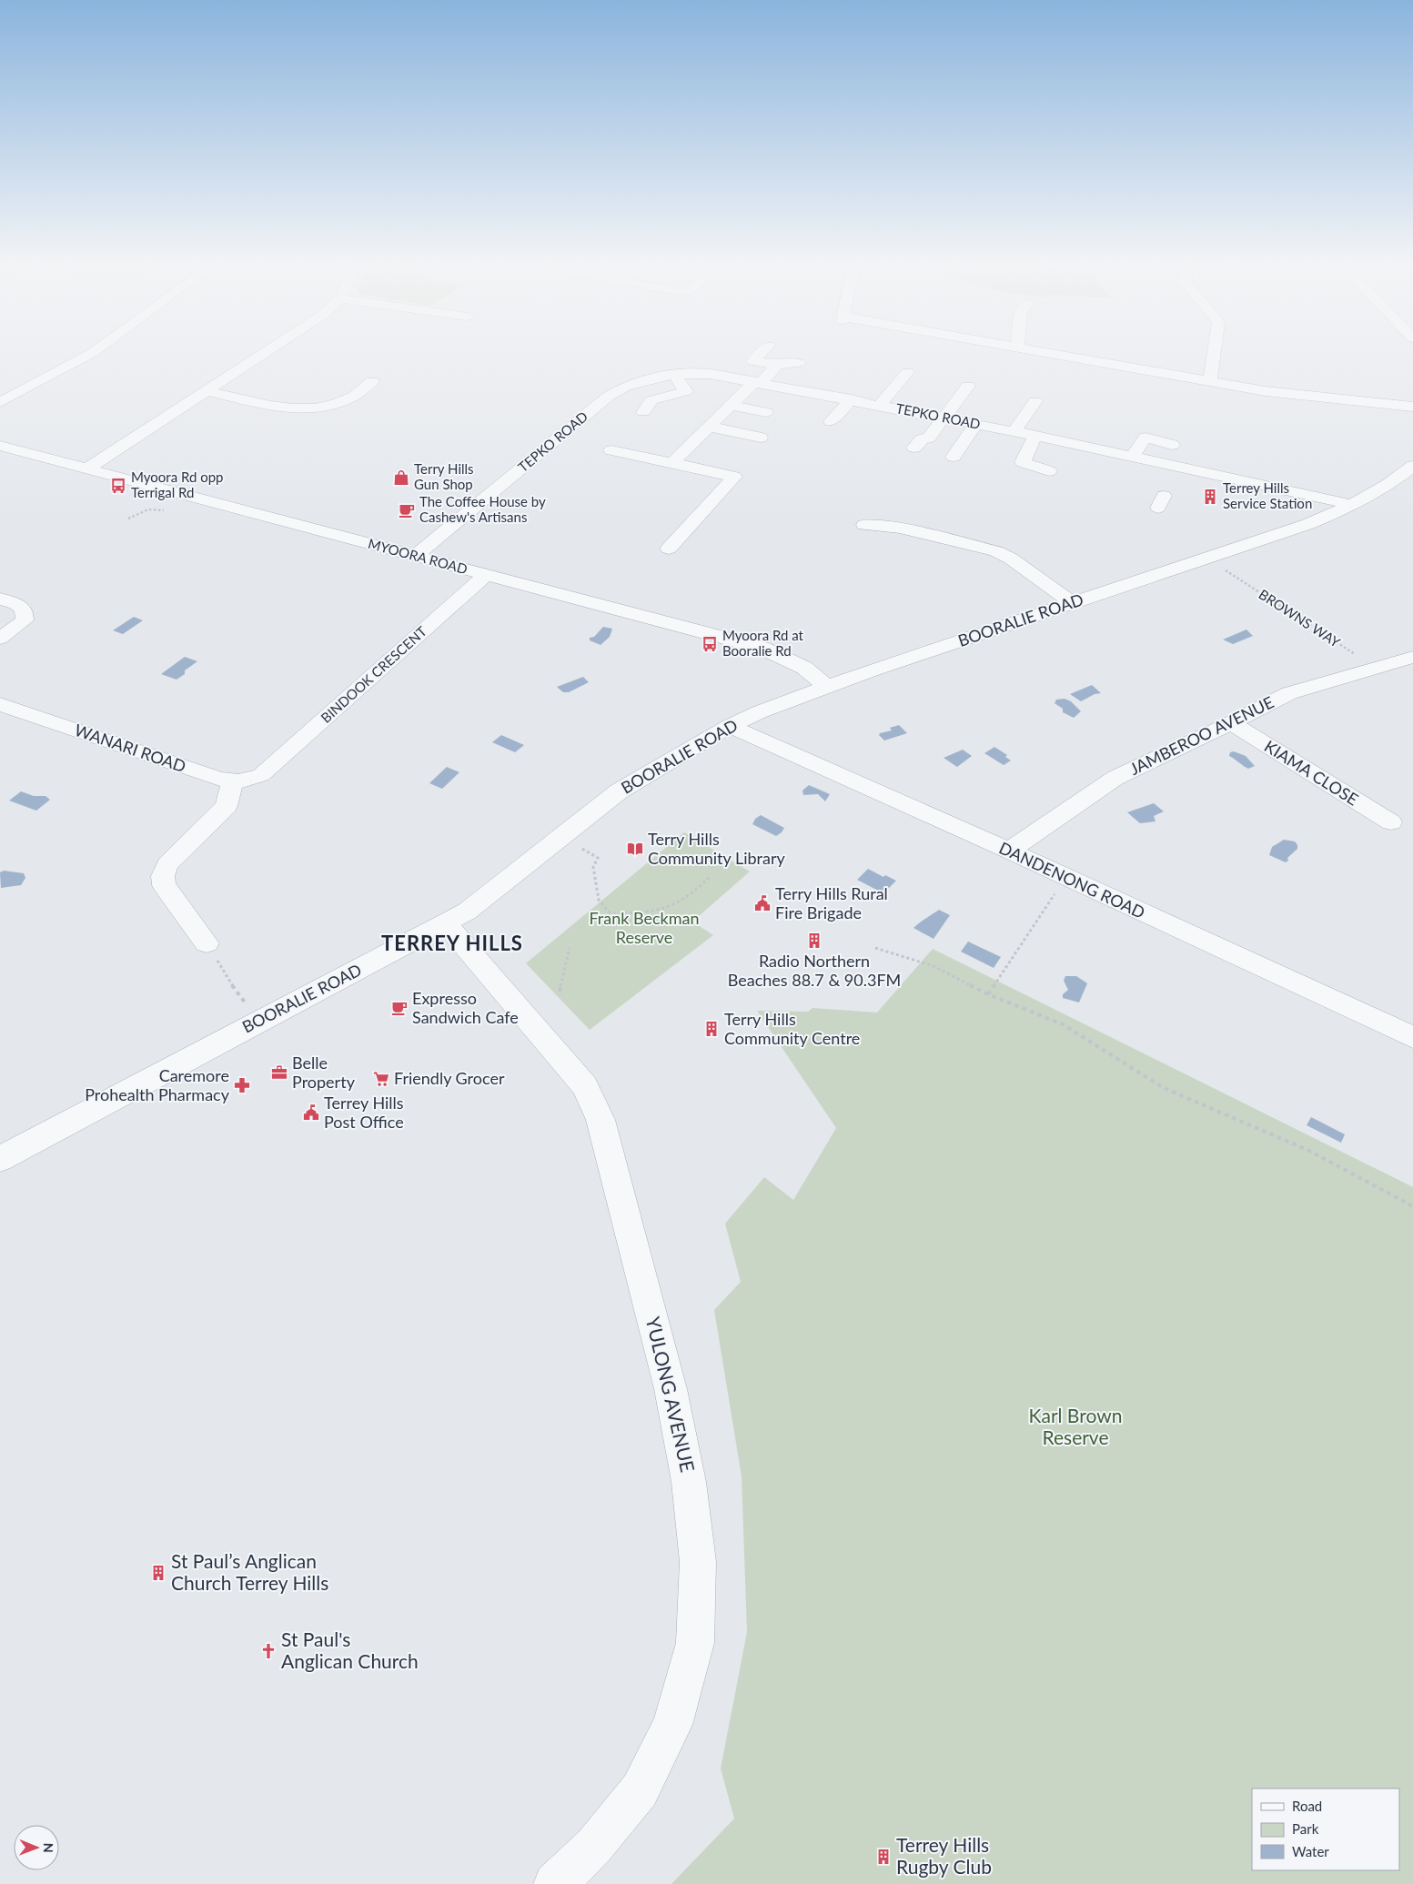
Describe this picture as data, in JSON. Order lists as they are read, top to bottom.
{
  "streets": {
    "street": [
      "TEPKO ROAD",
      "MYOORA ROAD",
      "BOORALIE ROAD",
      "BINDOOK CRESCENT",
      "JAMBEROO AVENUE",
      "WANARI ROAD",
      "KIAMA CLOSE",
      "DANDENONG ROAD",
      "YULONG AVENUE"
    ],
    "path": ["BROWNS WAY"]
  },
  "crossings": [
    ["TEPKO ROAD", "MYOORA ROAD"],
    ["TEPKO ROAD", "BOORALIE ROAD"],
    ["MYOORA ROAD", "BOORALIE ROAD"],
    ["MYOORA ROAD", "BINDOOK CRESCENT"],
    ["BROWNS WAY", "JAMBEROO AVENUE"],
    ["BOORALIE ROAD", "DANDENONG ROAD"],
    ["BOORALIE ROAD", "YULONG AVENUE"],
    ["BINDOOK CRESCENT", "WANARI ROAD"],
    ["JAMBEROO AVENUE", "KIAMA CLOSE"],
    ["JAMBEROO AVENUE", "DANDENONG ROAD"]
  ],
  "districts": ["TERREY HILLS"],
  "parks": ["Frank Beckman Reserve", "Karl Brown Reserve"],
  "places": {
    "shop": ["Terry Hills Gun Shop"],
    "bus stop": ["Myoora Rd opp Terrigal Rd", "Myoora Rd at Booralie Rd"],
    "building": [
      "Terrey Hills Service Station",
      "Radio Northern Beaches 88.7 & 90.3FM",
      "Terry Hills Community Centre",
      "St Paul’s Anglican Church Terrey Hills",
      "Terrey Hills Rugby Club"
    ],
    "cafe": ["The Coffee House by Cashew's Artisans", "Expresso Sandwich Cafe"],
    "library": ["Terry Hills Community Library"],
    "public building": ["Terry Hills Rural Fire Brigade", "Terrey Hills Post Office"],
    "office": ["Belle Property"],
    "supermarket": ["Friendly Grocer"],
    "pharmacy": ["Caremore Prohealth Pharmacy"],
    "church": ["St Paul's Anglican Church"]
  },
  "legend": ["Road", "Park", "Water"],
  "north": "right"
}
